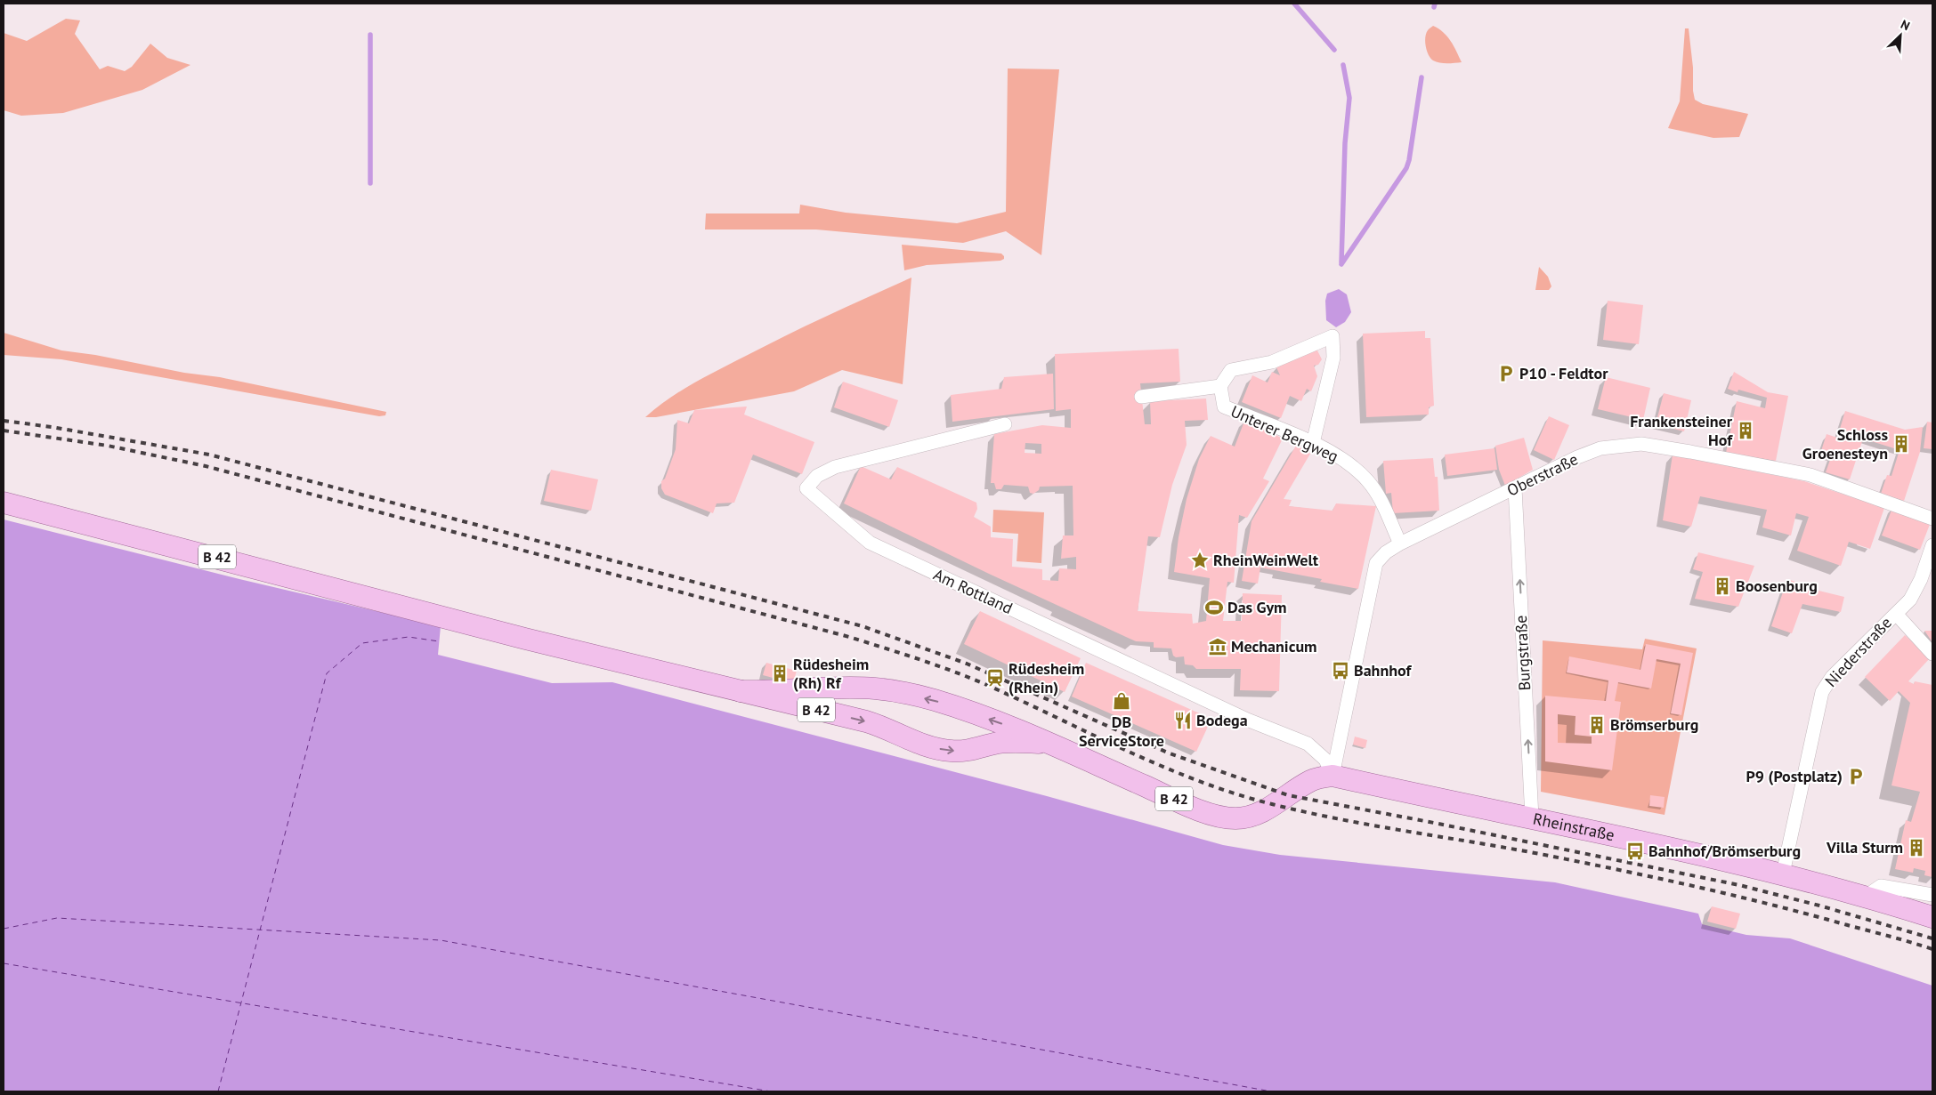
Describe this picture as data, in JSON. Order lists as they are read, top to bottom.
{
  "streets": {
    "main road": ["B 42", "Rheinstraße"],
    "street": [
      "Unterer Bergweg",
      "Oberstraße",
      "Am Rottland",
      "Niederstraße",
      "Burgstraße"
    ]
  },
  "crossings": [
    ["Unterer Bergweg", "Oberstraße"],
    ["Oberstraße", "B 42"],
    ["Oberstraße", "Am Rottland"],
    ["Oberstraße", "Burgstraße"],
    ["Oberstraße", "Rheinstraße"],
    ["B 42", "Am Rottland"],
    ["B 42", "Rheinstraße"],
    ["Am Rottland", "Rheinstraße"],
    ["Niederstraße", "Rheinstraße"],
    ["Burgstraße", "Rheinstraße"]
  ],
  "one_way": ["Burgstraße"],
  "places": {
    "parking": ["P10 - Feldtor", "P9 (Postplatz)"],
    "building": [
      "Frankensteiner Hof",
      "Schloss Groenesteyn",
      "Boosenburg",
      "Rüdesheim (Rh) Rf",
      "Brömserburg",
      "Villa Sturm"
    ],
    "place": ["RheinWeinWelt"],
    "sports": ["Das Gym"],
    "museum": ["Mechanicum"],
    "bus stop": ["Bahnhof", "Bahnhof/Brömserburg"],
    "station": ["Rüdesheim (Rhein)"],
    "shop": ["DB ServiceStore"],
    "restaurant": ["Bodega"]
  },
  "north": "top right"
}
